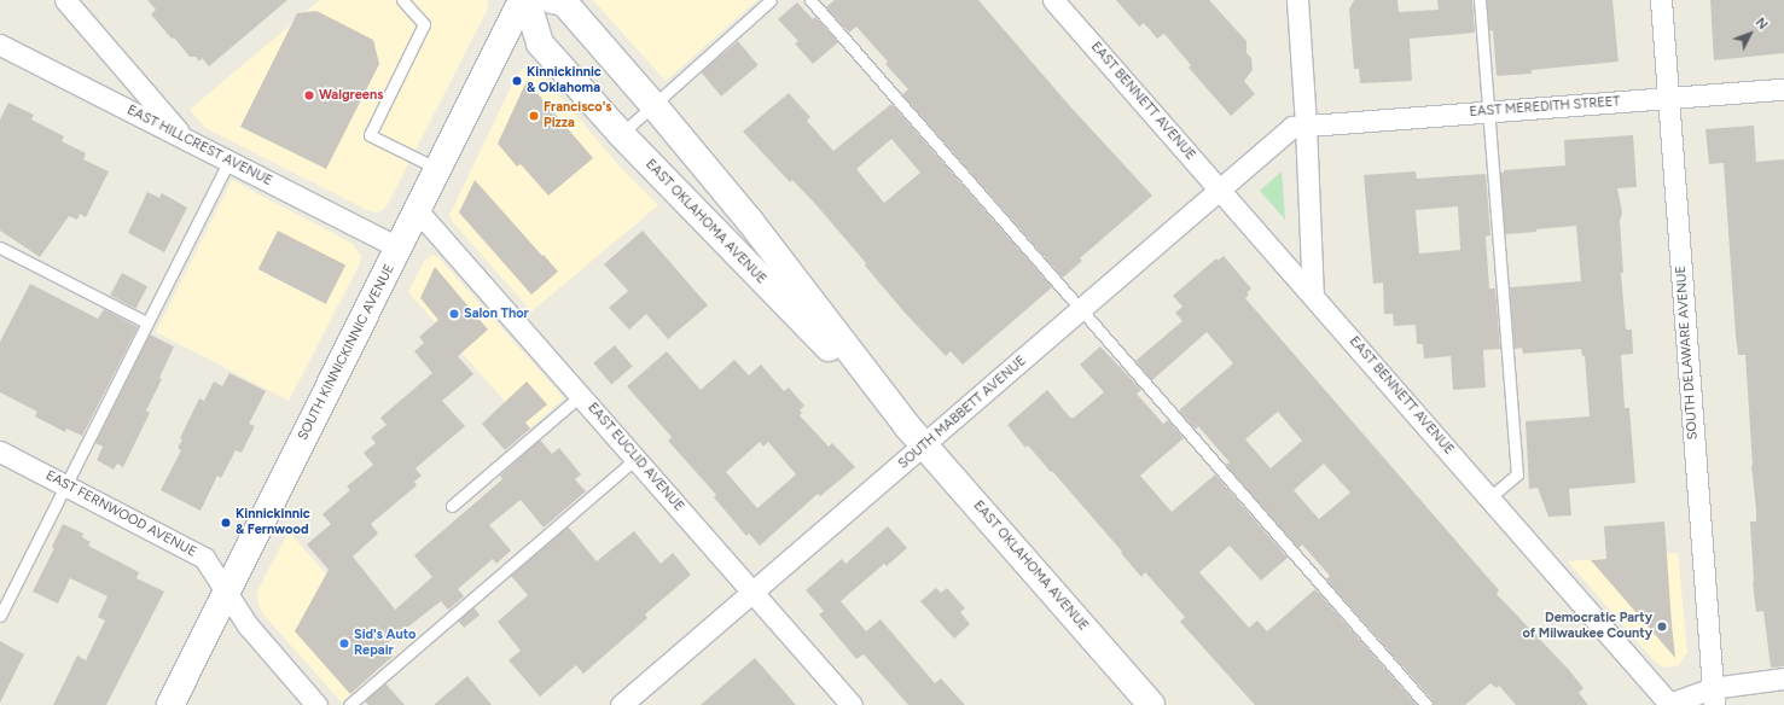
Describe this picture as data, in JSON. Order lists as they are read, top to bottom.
{
  "streets": {
    "street": [
      "EAST BENNETT AVENUE",
      "EAST MEREDITH STREET",
      "EAST HILLCREST AVENUE",
      "EAST OKLAHOMA AVENUE",
      "SOUTH KINNICKINNIC AVENUE",
      "SOUTH DELAWARE AVENUE",
      "SOUTH MABBETT AVENUE",
      "EAST EUCLID AVENUE",
      "EAST FERNWOOD AVENUE"
    ]
  },
  "crossings": [
    ["EAST BENNETT AVENUE", "SOUTH DELAWARE AVENUE"],
    ["EAST BENNETT AVENUE", "SOUTH MABBETT AVENUE"],
    ["EAST MEREDITH STREET", "SOUTH DELAWARE AVENUE"],
    ["EAST MEREDITH STREET", "SOUTH MABBETT AVENUE"],
    ["EAST HILLCREST AVENUE", "SOUTH KINNICKINNIC AVENUE"],
    ["EAST OKLAHOMA AVENUE", "SOUTH MABBETT AVENUE"],
    ["SOUTH KINNICKINNIC AVENUE", "EAST EUCLID AVENUE"],
    ["SOUTH KINNICKINNIC AVENUE", "EAST FERNWOOD AVENUE"],
    ["SOUTH MABBETT AVENUE", "EAST EUCLID AVENUE"]
  ],
  "places": [
    "Kinnickinnic & Oklahoma",
    "Walgreens",
    "Francisco's Pizza",
    "Salon Thor",
    "Kinnickinnic & Fernwood",
    "Democratic Party of Milwaukee County",
    "Sid's Auto Repair"
  ],
  "north": "top right"
}
